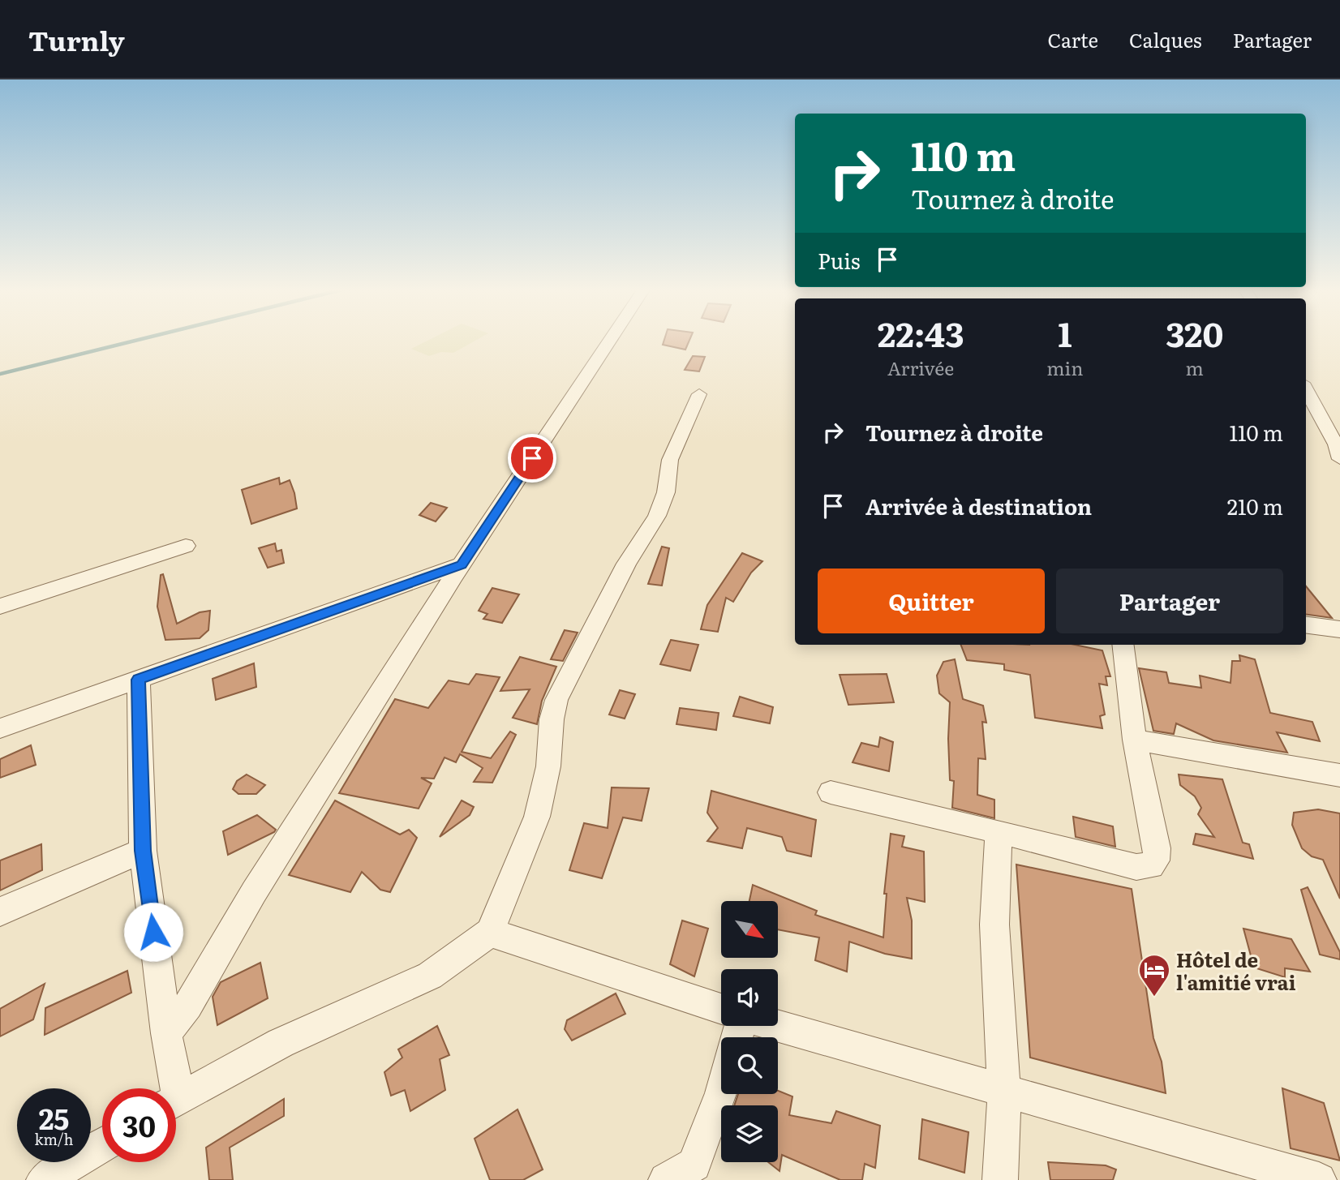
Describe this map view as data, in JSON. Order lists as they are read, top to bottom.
{
  "places": {
    "hotel": ["Hôtel de l'amitié vrai"]
  },
  "north": "bottom right",
  "page": {
    "header": "Turnly",
    "nav": ["Carte", "Calques", "Partager"],
    "turn": ["110 m", "Tournez à droite"],
    "then": "Puis",
    "eta": [
      "22:43",
      "Arrivée",
      "1",
      "min",
      "320",
      "m"
    ],
    "list": [
      {
        "name": "Tournez à droite",
        "value": "110 m"
      },
      {
        "name": "Arrivée à destination",
        "value": "210 m"
      }
    ],
    "buttons": ["Quitter", "Partager"],
    "speed": "25 km/h",
    "limit": "30"
  }
}
